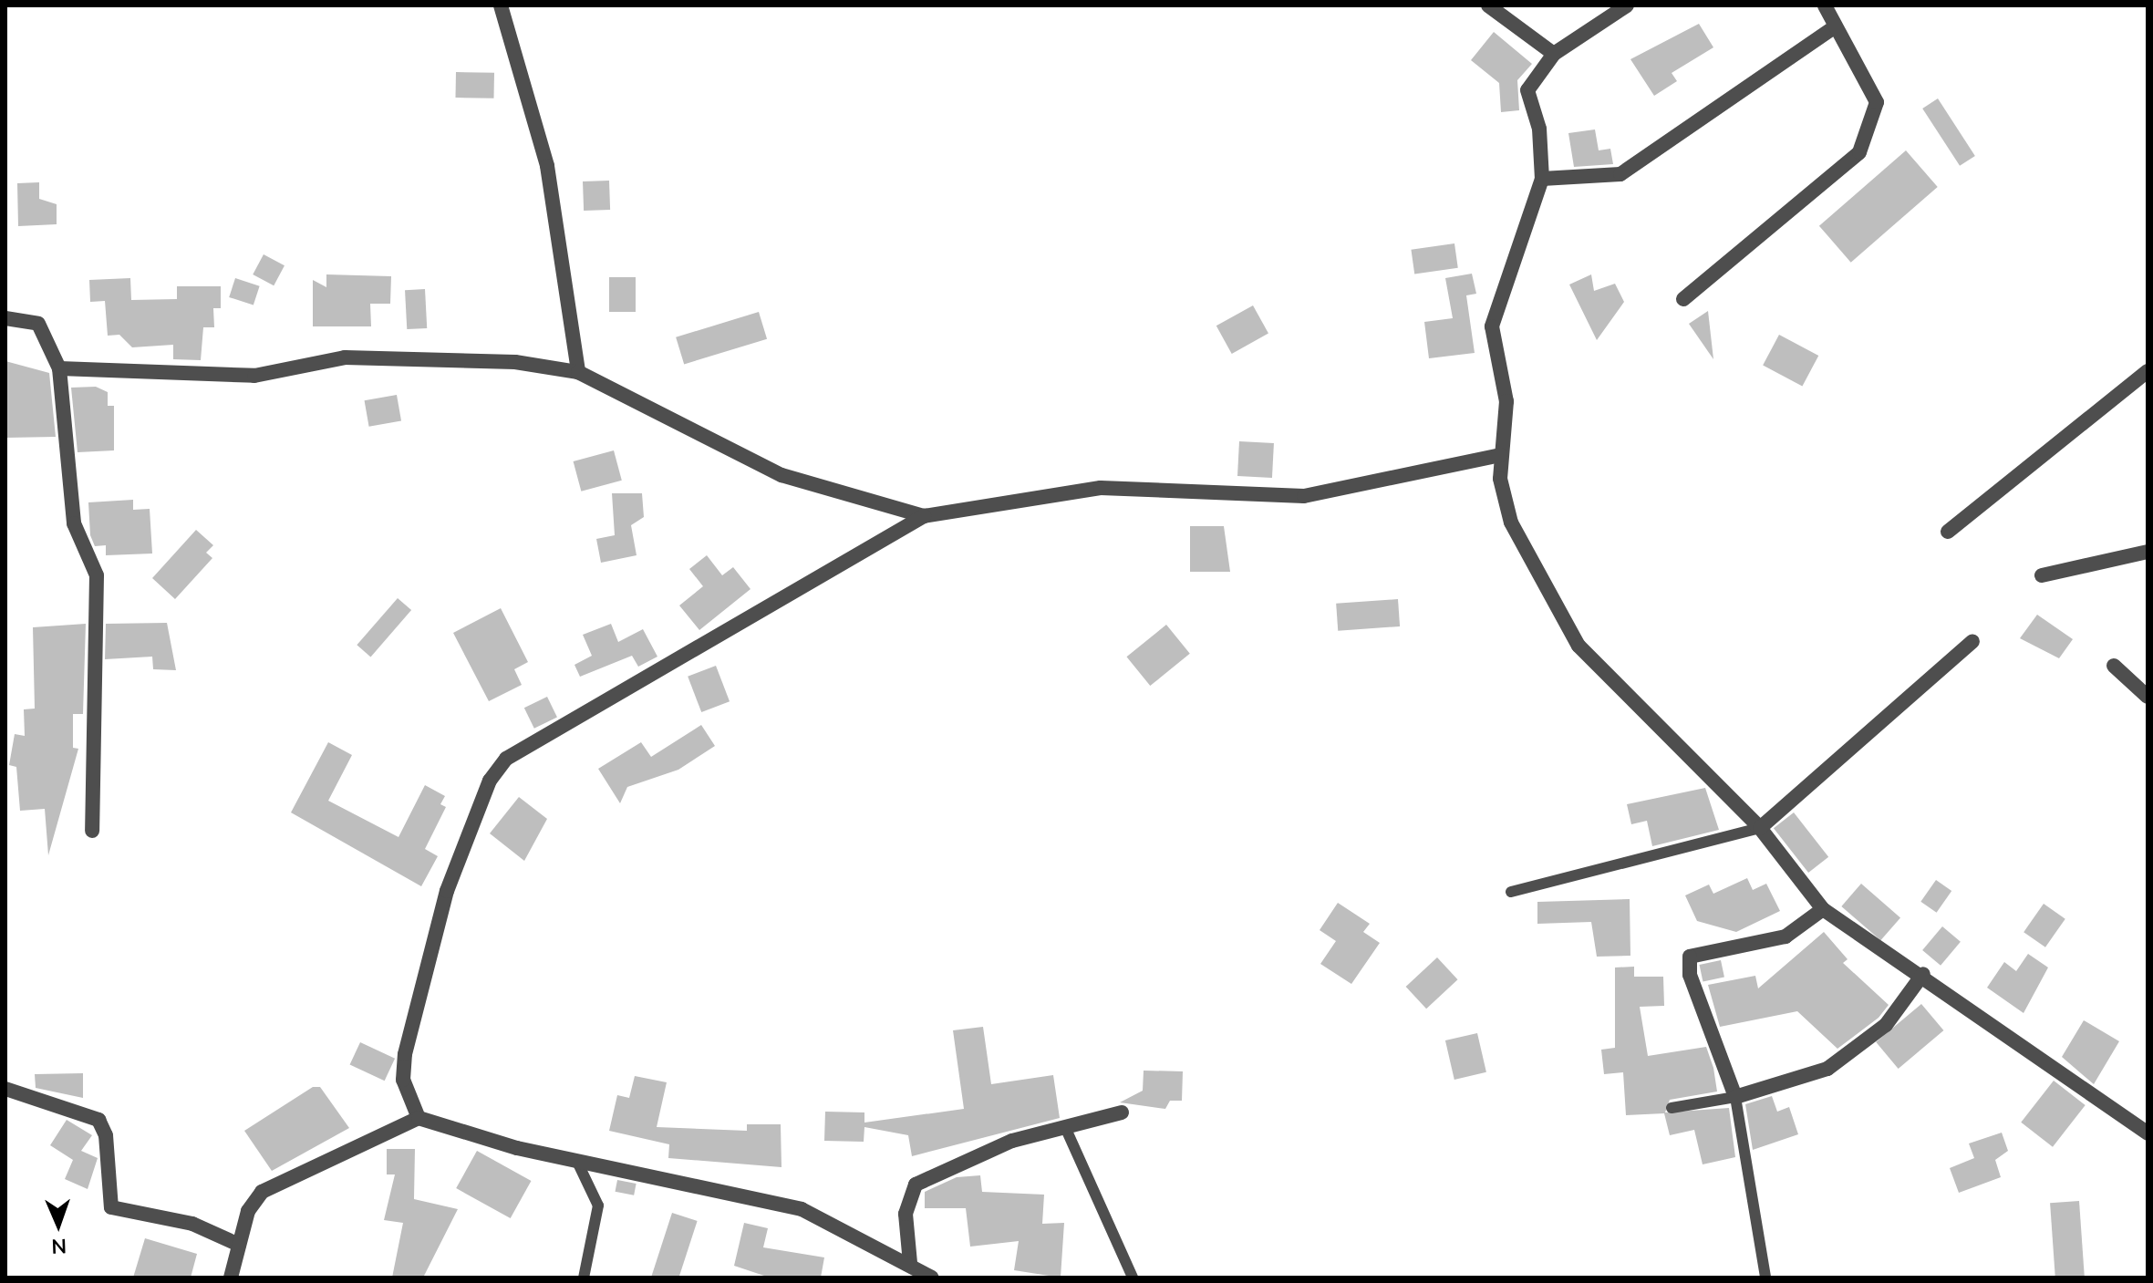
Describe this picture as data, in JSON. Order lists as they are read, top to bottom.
{
  "north": "bottom"
}
